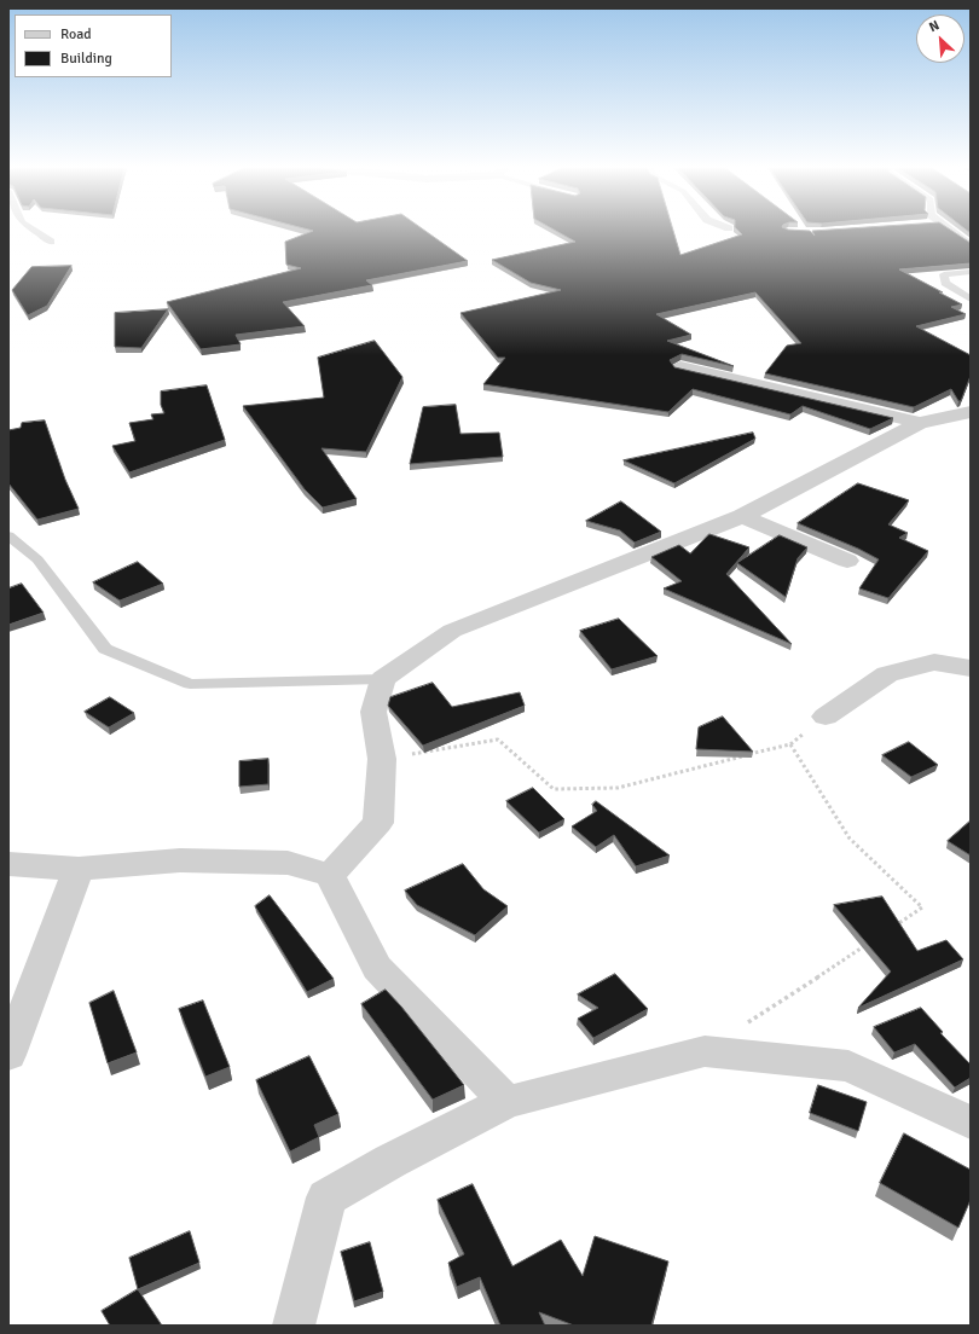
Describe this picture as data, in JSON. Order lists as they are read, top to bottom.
{
  "legend": ["Road", "Building"],
  "north": "top left"
}
